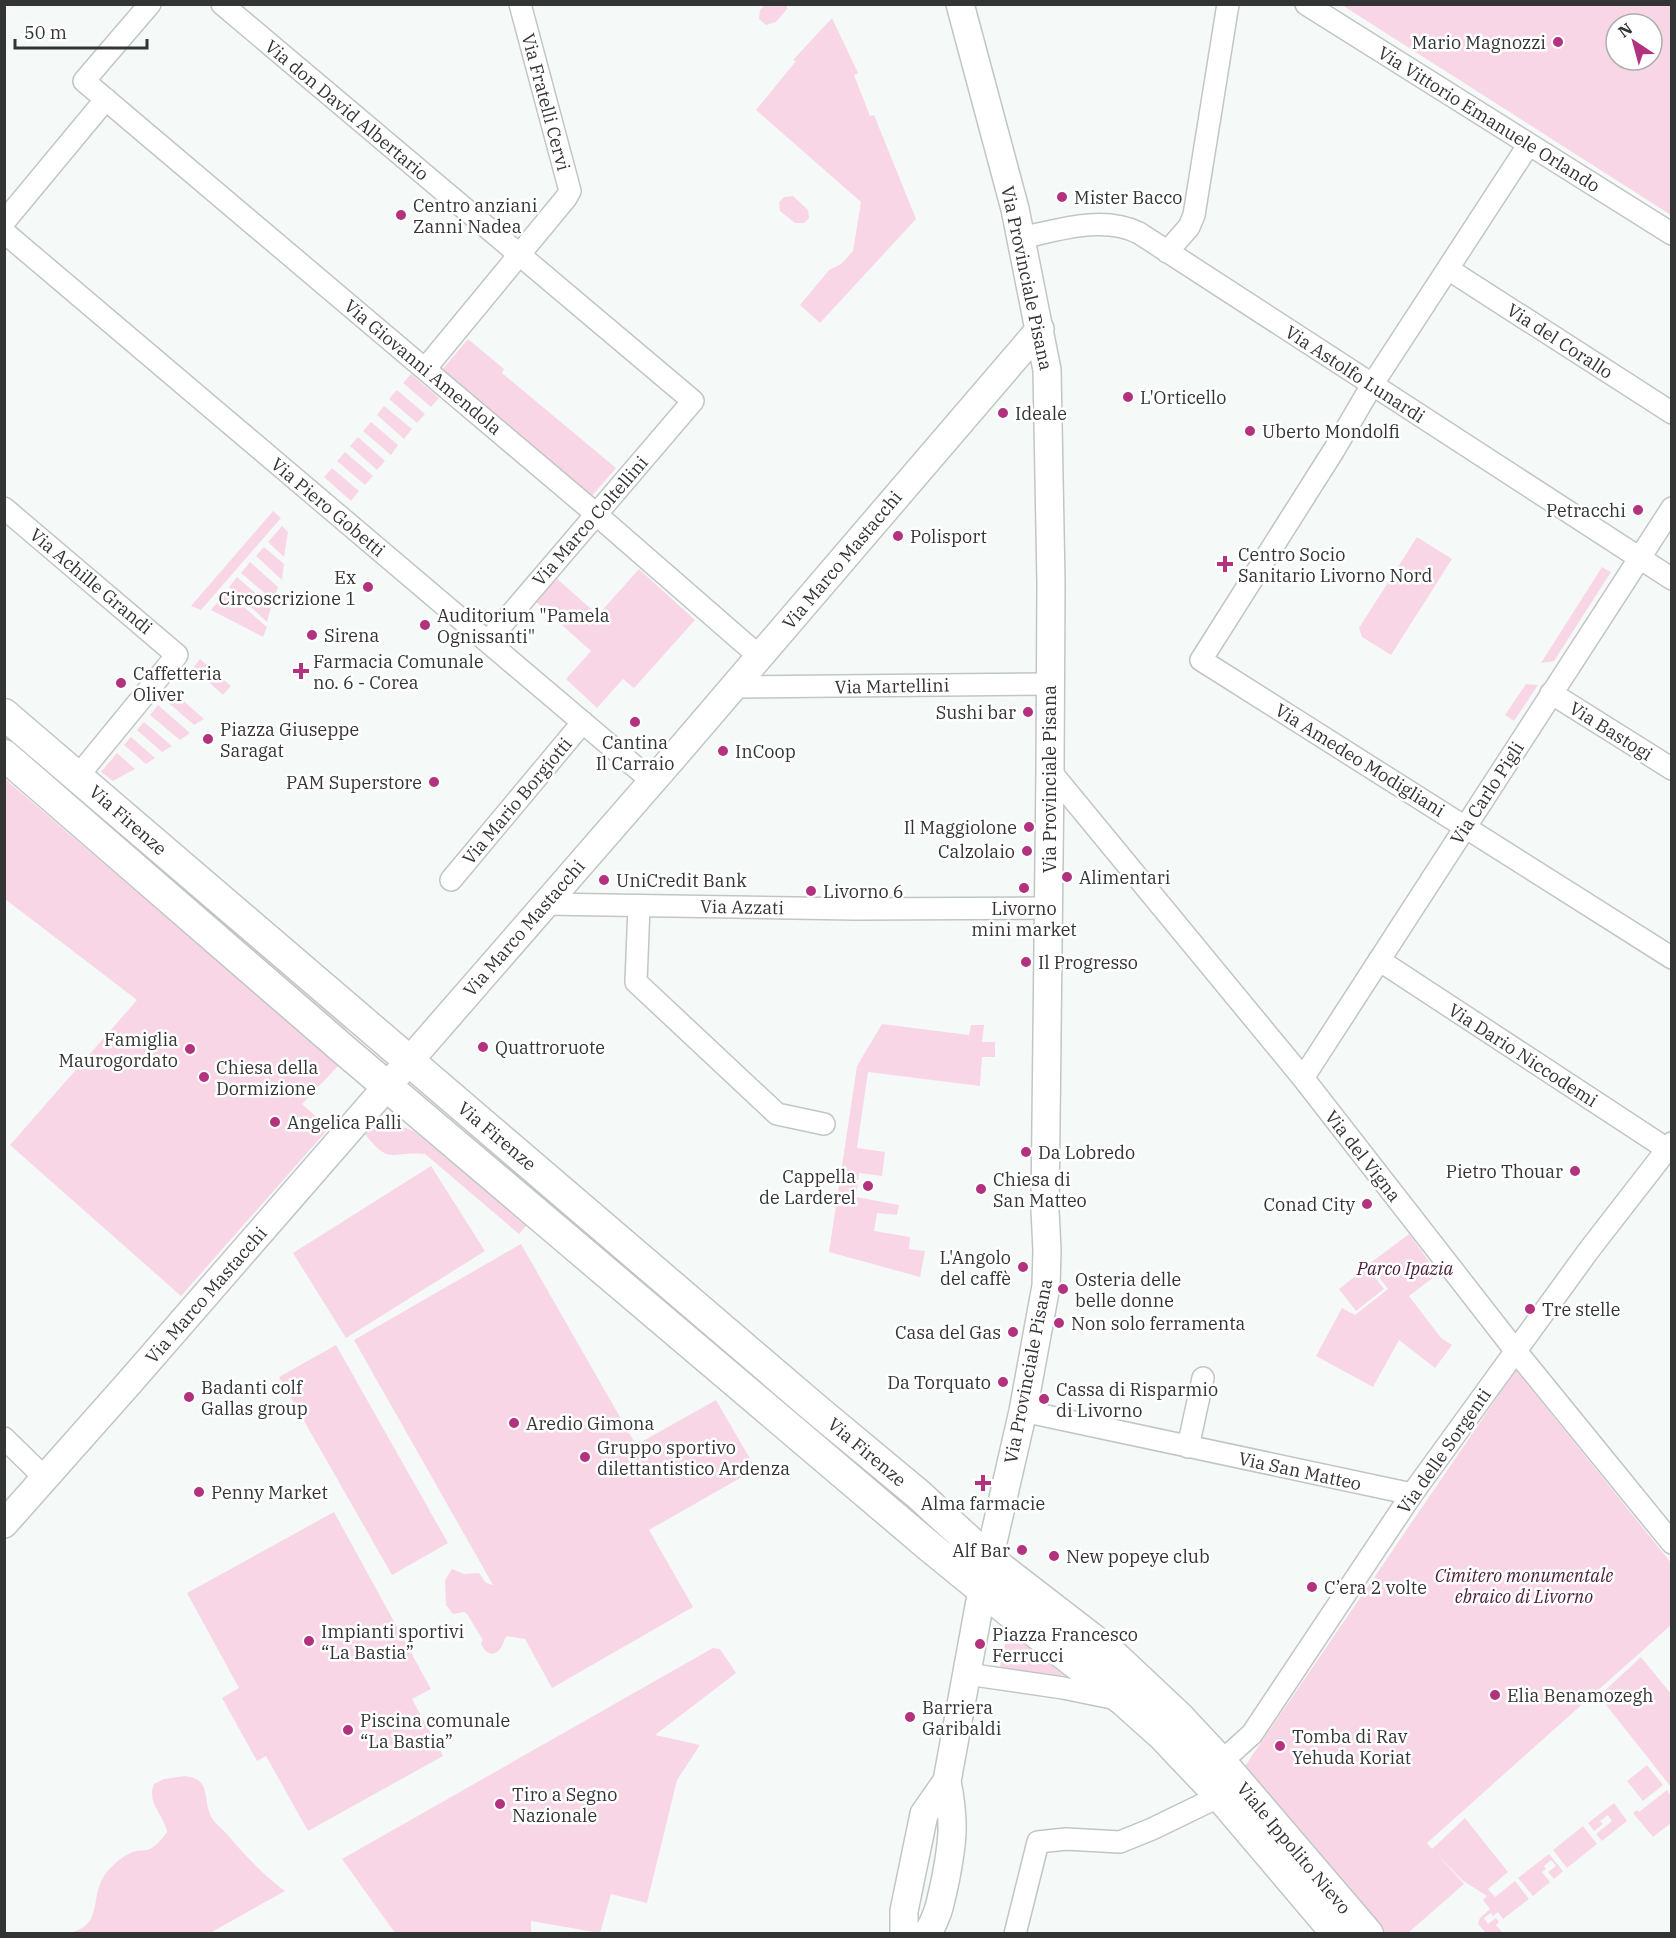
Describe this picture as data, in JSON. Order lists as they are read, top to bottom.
{
  "streets": {
    "main road": ["Via Firenze", "Viale Ippolito Nievo"],
    "street": [
      "Via Fratelli Cervi",
      "Via don David Albertario",
      "Via Vittorio Emanuele Orlando",
      "Via Provinciale Pisana",
      "Via del Corallo",
      "Via Giovanni Amendola",
      "Via Astolfo Lunardi",
      "Via Piero Gobetti",
      "Via Marco Coltellini",
      "Via Marco Mastacchi",
      "Via Achille Grandi",
      "Via Martellini",
      "Via Bastogi",
      "Via Amedeo Modigliani",
      "Via Carlo Pigli",
      "Via Mario Borgiotti",
      "Via Azzati",
      "Via Dario Niccodemi",
      "Via del Vigna",
      "Via delle Sorgenti",
      "Via San Matteo"
    ]
  },
  "crossings": [
    ["Via Fratelli Cervi", "Via don David Albertario"],
    ["Via don David Albertario", "Via Marco Coltellini"],
    ["Via Provinciale Pisana", "Via Astolfo Lunardi"],
    ["Via Provinciale Pisana", "Via Marco Mastacchi"],
    ["Via Provinciale Pisana", "Via Martellini"],
    ["Via Provinciale Pisana", "Via Firenze"],
    ["Via Provinciale Pisana", "Via Azzati"],
    ["Via Provinciale Pisana", "Via del Vigna"],
    ["Via Provinciale Pisana", "Via San Matteo"],
    ["Via Giovanni Amendola", "Via Marco Coltellini"],
    ["Via Giovanni Amendola", "Via Marco Mastacchi"],
    ["Via Astolfo Lunardi", "Via Amedeo Modigliani"],
    ["Via Astolfo Lunardi", "Via Carlo Pigli"],
    ["Via Piero Gobetti", "Via Marco Coltellini"],
    ["Via Piero Gobetti", "Via Marco Mastacchi"],
    ["Via Piero Gobetti", "Via Mario Borgiotti"],
    ["Via Marco Mastacchi", "Via Martellini"],
    ["Via Marco Mastacchi", "Via Firenze"],
    ["Via Marco Mastacchi", "Via Azzati"],
    ["Via Achille Grandi", "Via Firenze"],
    ["Via Bastogi", "Via Carlo Pigli"],
    ["Via Amedeo Modigliani", "Via Carlo Pigli"],
    ["Via Carlo Pigli", "Via Dario Niccodemi"],
    ["Via Carlo Pigli", "Via del Vigna"],
    ["Via Dario Niccodemi", "Via delle Sorgenti"],
    ["Via del Vigna", "Via delle Sorgenti"],
    ["Via delle Sorgenti", "Via San Matteo"],
    ["Via delle Sorgenti", "Viale Ippolito Nievo"]
  ],
  "parks": ["Parco Ipazia", "Cimitero monumentale ebraico di Livorno"],
  "places": {
    "other": [
      "Mario Magnozzi",
      "Mister Bacco",
      "Centro anziani Zanni Nadea",
      "L'Orticello",
      "Ideale",
      "Uberto Mondolfi",
      "Petracchi",
      "Polisport",
      "Ex Circoscrizione 1",
      "Auditorium \"Pamela Ognissanti\"",
      "Sirena",
      "Caffetteria Oliver",
      "Sushi bar",
      "Cantina Il Carraio",
      "Piazza Giuseppe Saragat",
      "InCoop",
      "PAM Superstore",
      "Il Maggiolone",
      "Calzolaio",
      "Alimentari",
      "UniCredit Bank",
      "Livorno mini market",
      "Livorno 6",
      "Il Progresso",
      "Quattroruote",
      "Famiglia Maurogordato",
      "Chiesa della Dormizione",
      "Angelica Palli",
      "Da Lobredo",
      "Pietro Thouar",
      "Cappella de Larderel",
      "Chiesa di San Matteo",
      "Conad City",
      "L'Angolo del caffè",
      "Osteria delle belle donne",
      "Tre stelle",
      "Non solo ferramenta",
      "Casa del Gas",
      "Da Torquato",
      "Badanti colf Gallas group",
      "Cassa di Risparmio di Livorno",
      "Aredio Gimona",
      "Gruppo sportivo dilettantistico Ardenza",
      "Penny Market",
      "Alf Bar",
      "New popeye club",
      "C’era 2 volte",
      "Impianti sportivi “La Bastia”",
      "Piazza Francesco Ferrucci",
      "Elia Benamozegh",
      "Barriera Garibaldi",
      "Piscina comunale “La Bastia”",
      "Tomba di Rav Yehuda Koriat",
      "Tiro a Segno Nazionale"
    ],
    "health": ["Centro Socio Sanitario Livorno Nord", "Farmacia Comunale no. 6 - Corea", "Alma farmacie"]
  },
  "scale_bar": "50 m",
  "north": "top left"
}
